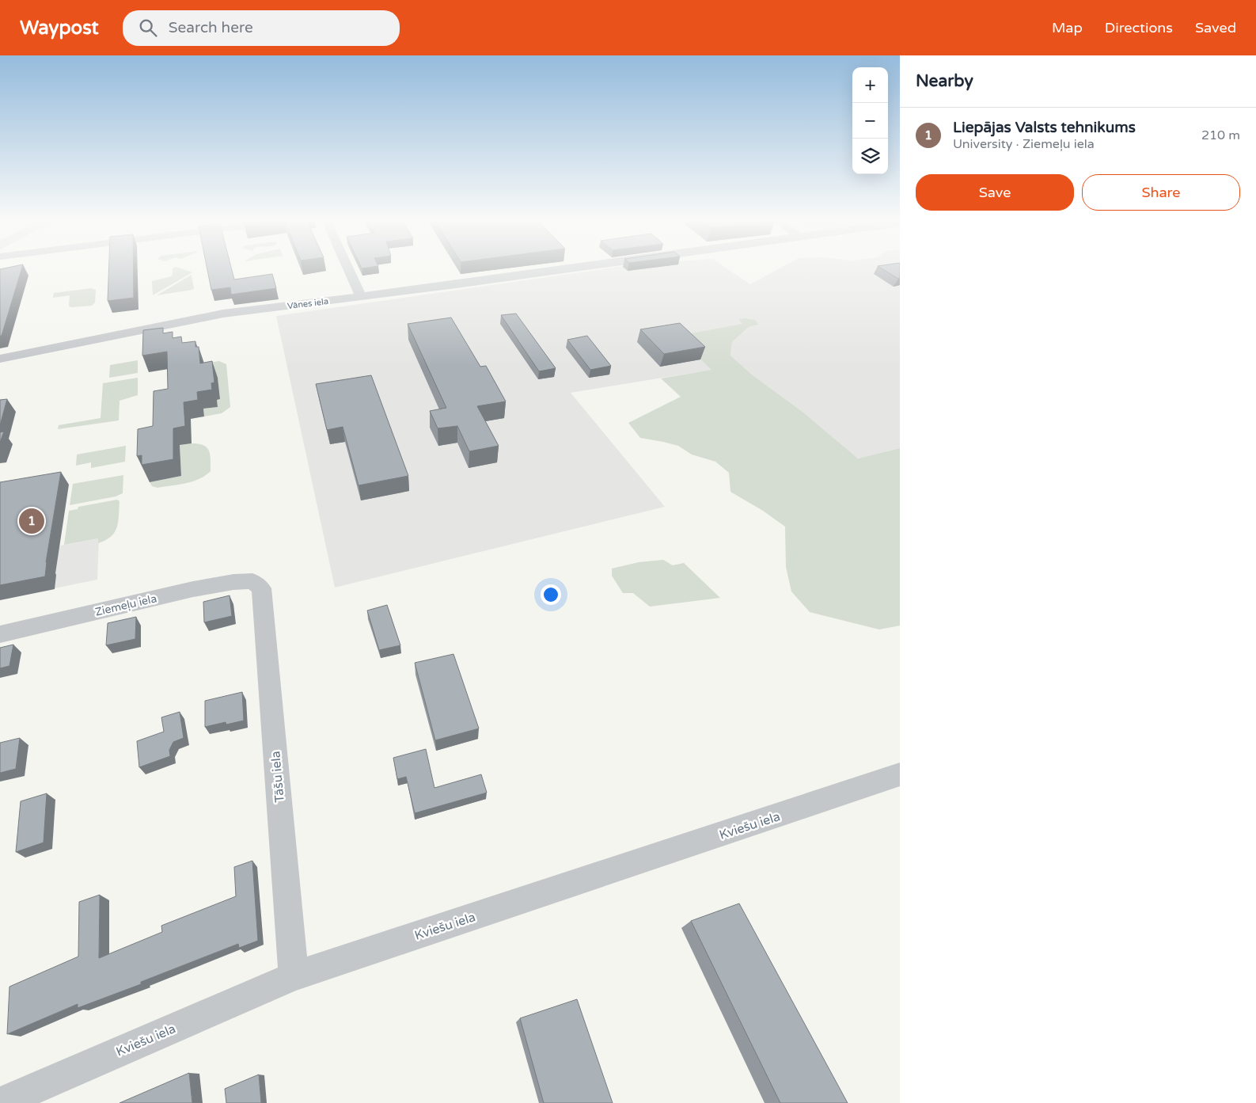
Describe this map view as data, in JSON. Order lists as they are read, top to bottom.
{
  "streets": {
    "street": [
      "Vānes iela",
      "Ziemeļu iela",
      "Tāšu iela",
      "Kviešu iela"
    ]
  },
  "crossings": [
    ["Ziemeļu iela", "Tāšu iela"],
    ["Tāšu iela", "Kviešu iela"]
  ],
  "page": {
    "header": "Waypost",
    "search": "Search here",
    "nav": ["Map", "Directions", "Saved"],
    "heading": "Nearby",
    "map_buttons": ["+", "−"],
    "list": [
      {
        "mark": "1",
        "name": "Liepājas Valsts tehnikums",
        "note": "University · Ziemeļu iela",
        "value": "210 m"
      }
    ],
    "buttons": ["Save", "Share"],
    "pins": "1"
  }
}
